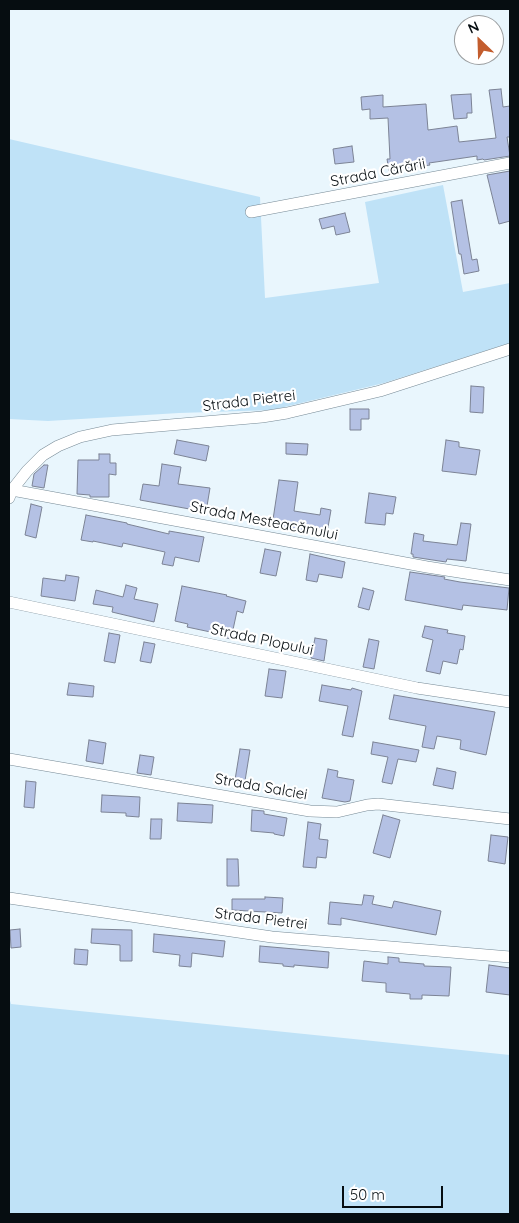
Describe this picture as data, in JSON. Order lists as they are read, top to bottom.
{
  "streets": {
    "street": [
      "Strada Cărării",
      "Strada Pietrei",
      "Strada Mesteacănului",
      "Strada Plopului",
      "Strada Salciei"
    ]
  },
  "crossings": [
    ["Strada Pietrei", "Strada Mesteacănului"]
  ],
  "scale_bar": "50 m",
  "north": "top left"
}
